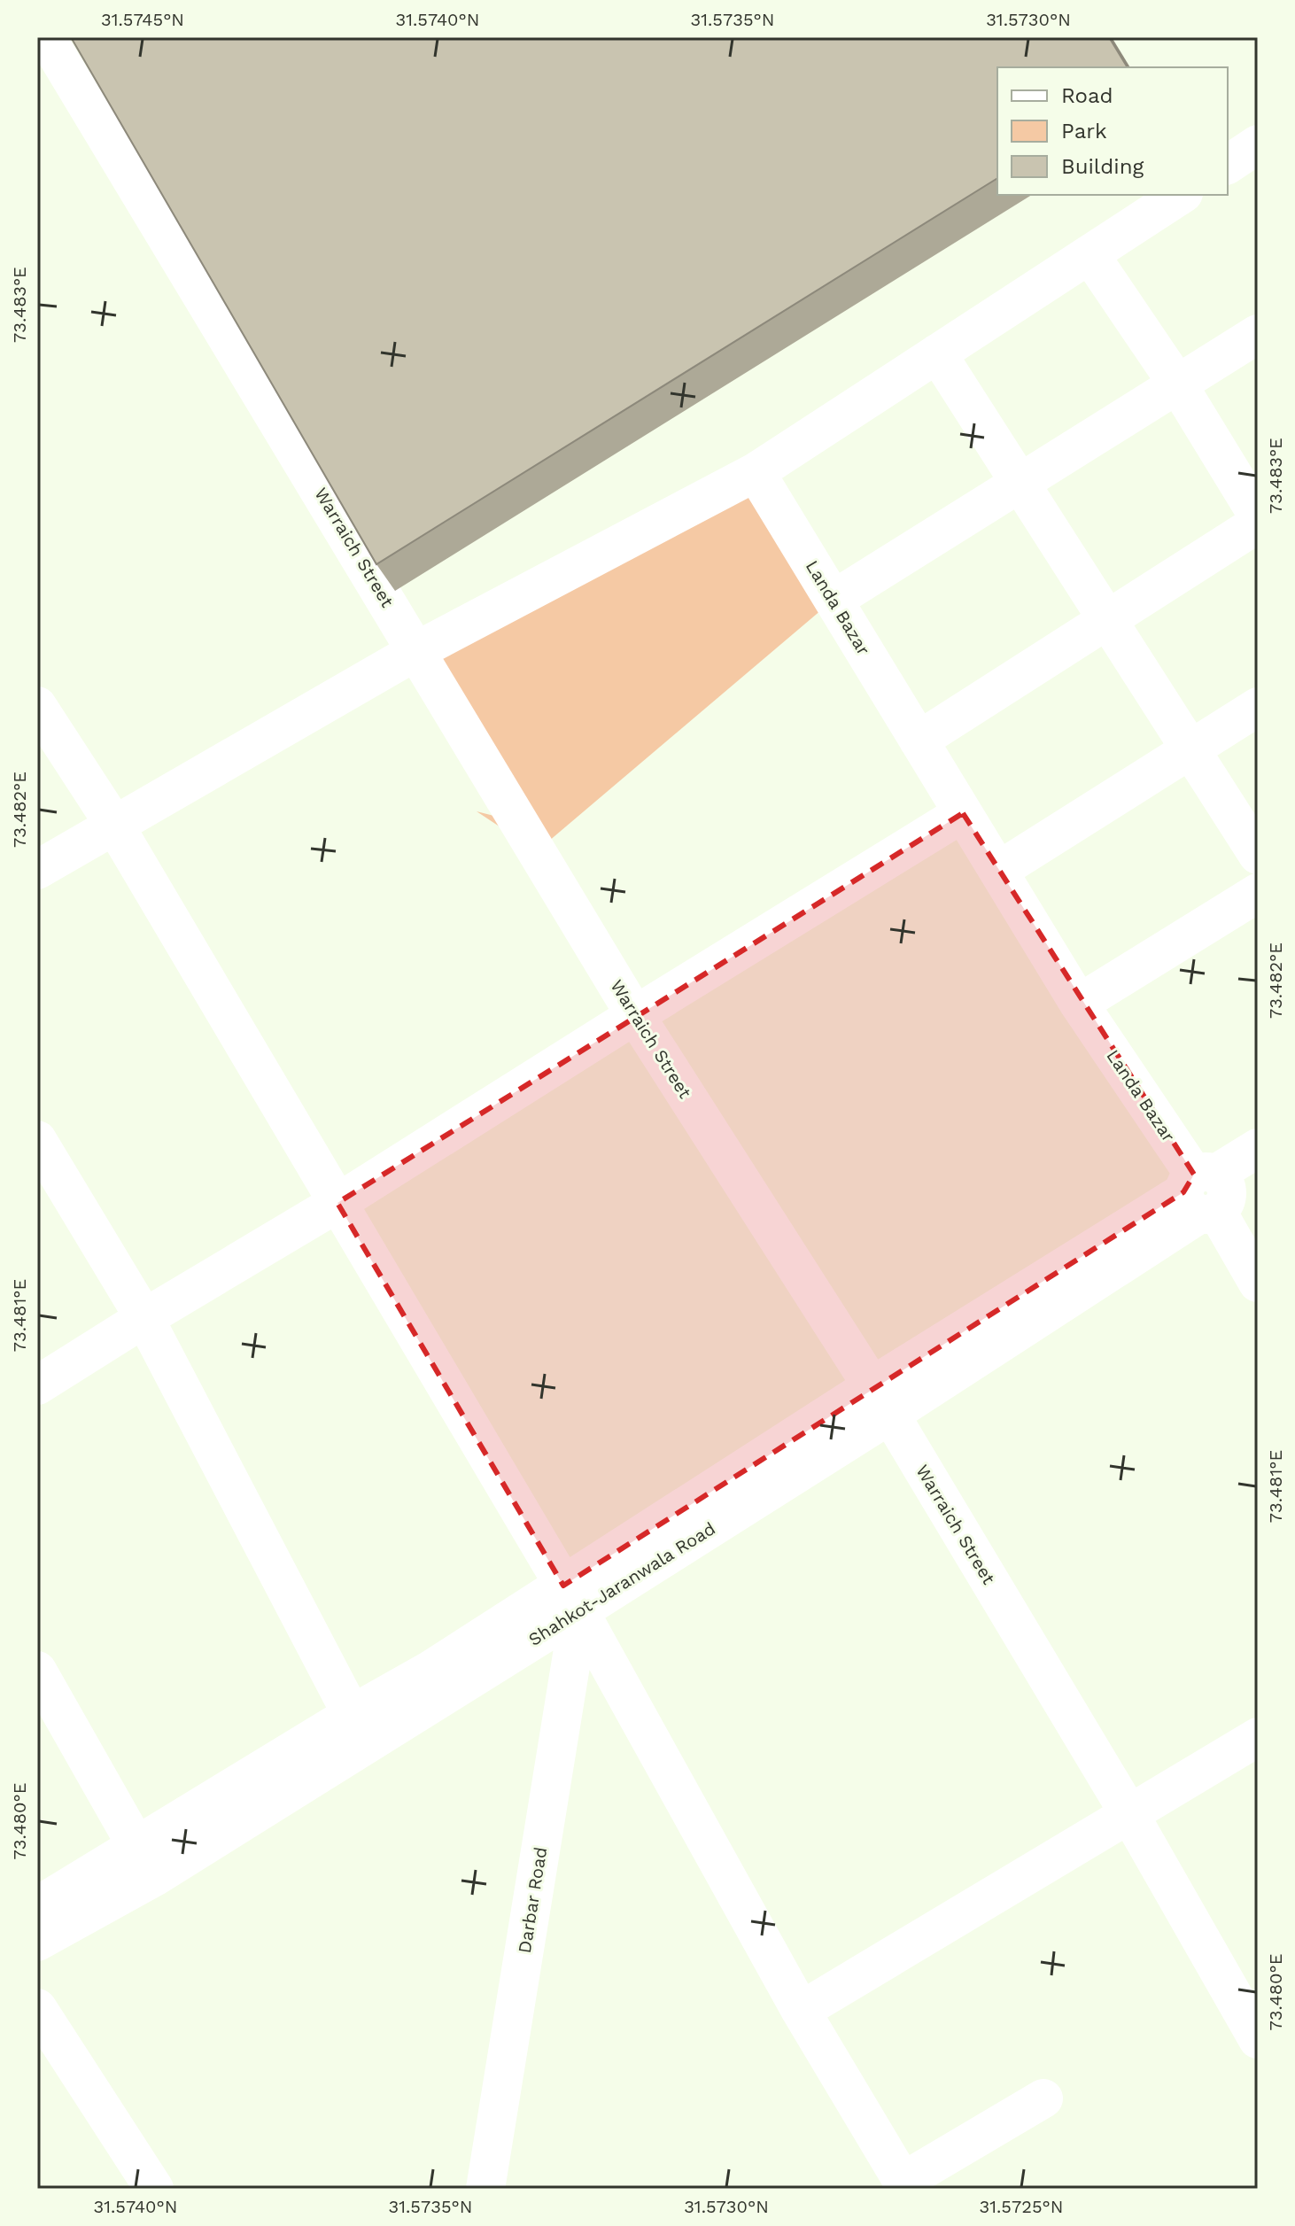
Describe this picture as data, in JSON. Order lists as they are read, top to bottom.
{
  "streets": {
    "street": [
      "Warraich Street",
      "Landa Bazar",
      "Shahkot-Jaranwala Road",
      "Darbar Road"
    ]
  },
  "crossings": [
    ["Warraich Street", "Shahkot-Jaranwala Road"],
    ["Landa Bazar", "Shahkot-Jaranwala Road"],
    ["Shahkot-Jaranwala Road", "Darbar Road"]
  ],
  "legend": ["Road", "Park", "Building"],
  "coordinates": [
    "31.5745°N",
    "31.5740°N",
    "31.5735°N",
    "31.5730°N",
    "73.483°E",
    "73.482°E",
    "73.481°E",
    "73.480°E",
    "31.5725°N"
  ]
}
